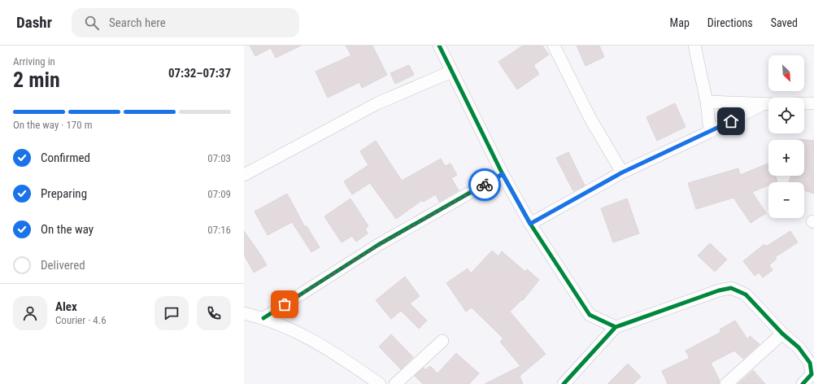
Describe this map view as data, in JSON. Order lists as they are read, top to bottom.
{
  "north": "bottom right",
  "page": {
    "header": "Dashr",
    "search": "Search here",
    "nav": ["Map", "Directions", "Saved"],
    "heading": ["2 min", "Arriving in", "07:32–07:37"],
    "panel": ["Alex", "Courier · 4.6"],
    "map_buttons": ["+", "−"],
    "bar": "On the way · 170 m",
    "list": [
      ["Confirmed", "07:03"],
      ["Preparing", "07:09"],
      ["On the way", "07:16"],
      "Delivered"
    ]
  }
}
